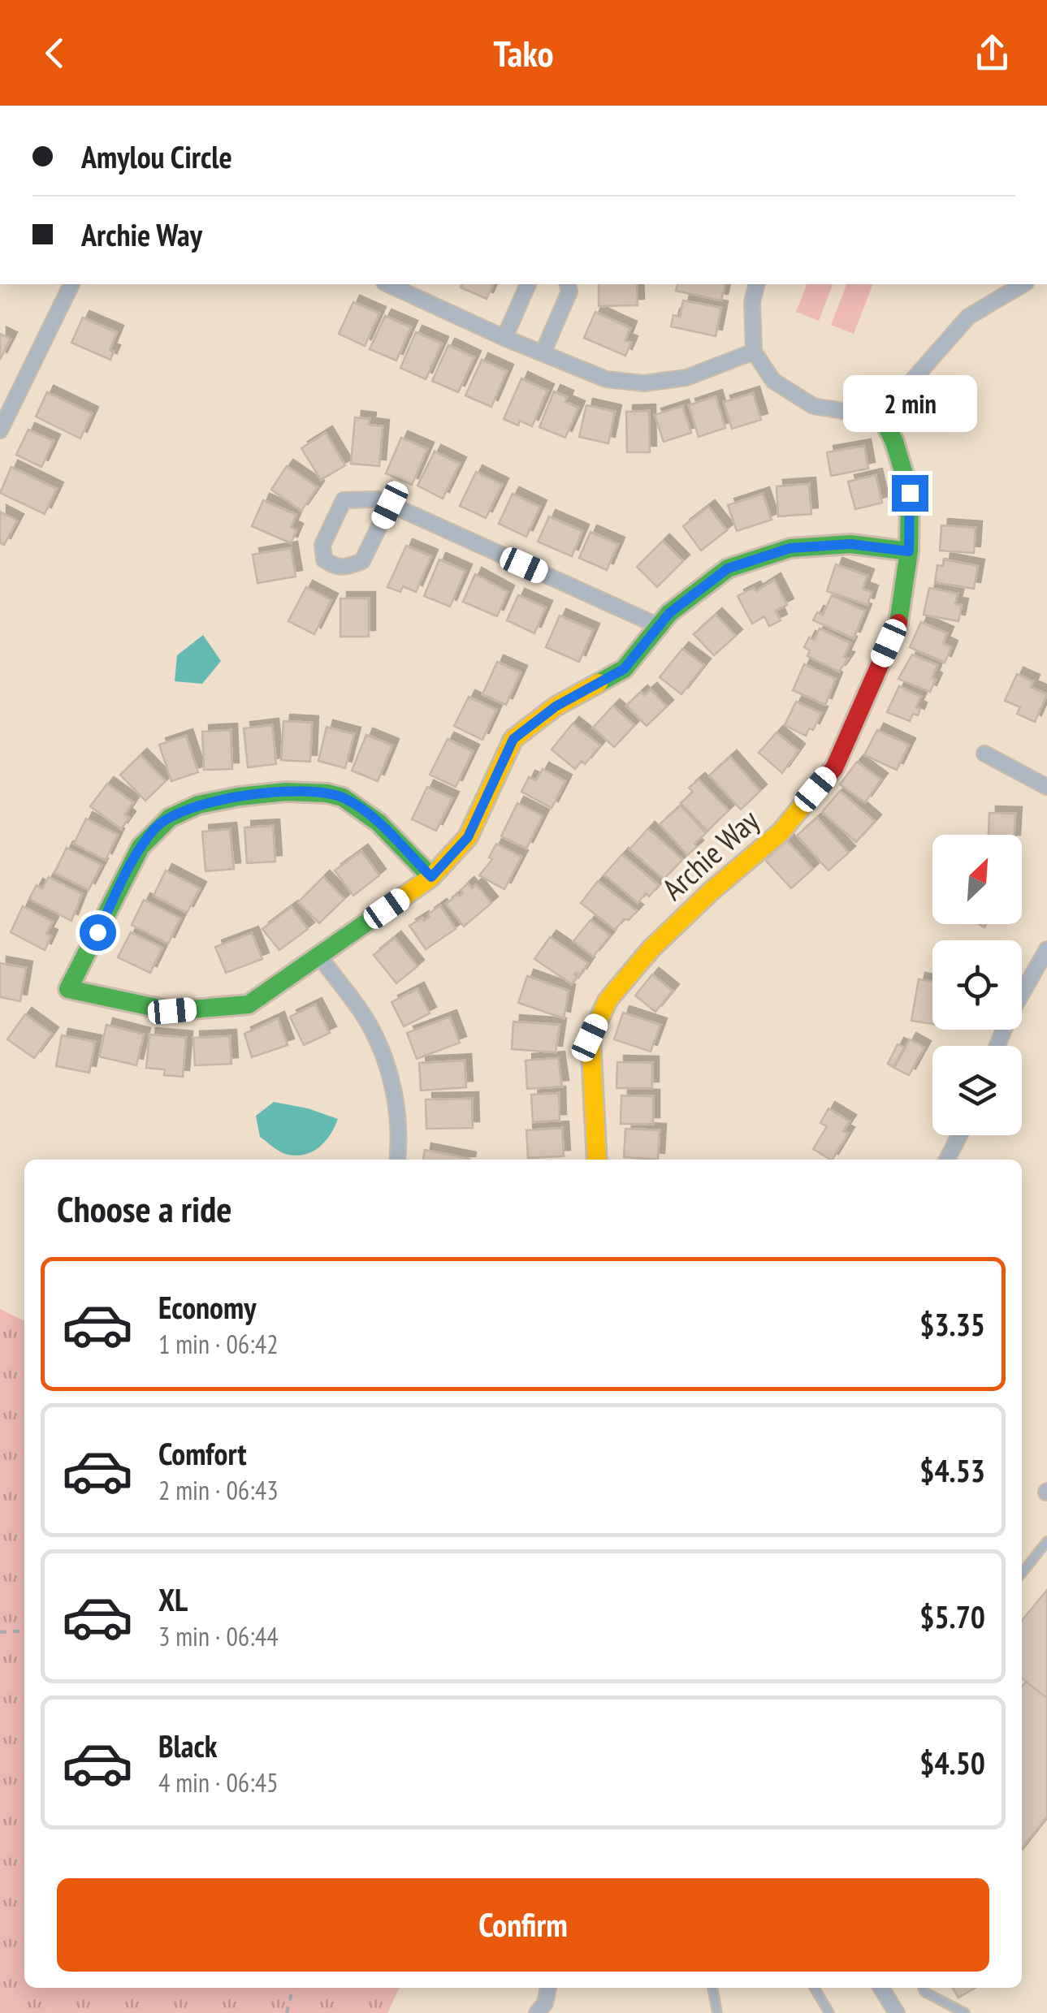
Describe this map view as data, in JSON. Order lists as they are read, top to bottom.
{
  "streets": {
    "street": ["Archie Way"]
  },
  "north": "top right",
  "page": {
    "header": "Tako",
    "banner": ["Amylou Circle", "Archie Way"],
    "bubble": "2 min",
    "heading": "Choose a ride",
    "list": [
      {
        "name": "Economy",
        "note": "1 min · 06:42",
        "value": "$3.35"
      },
      {
        "name": "Comfort",
        "note": "2 min · 06:43",
        "value": "$4.53"
      },
      {
        "name": "XL",
        "note": "3 min · 06:44",
        "value": "$5.70"
      },
      {
        "name": "Black",
        "note": "4 min · 06:45",
        "value": "$4.50"
      }
    ],
    "buttons": "Confirm"
  }
}
